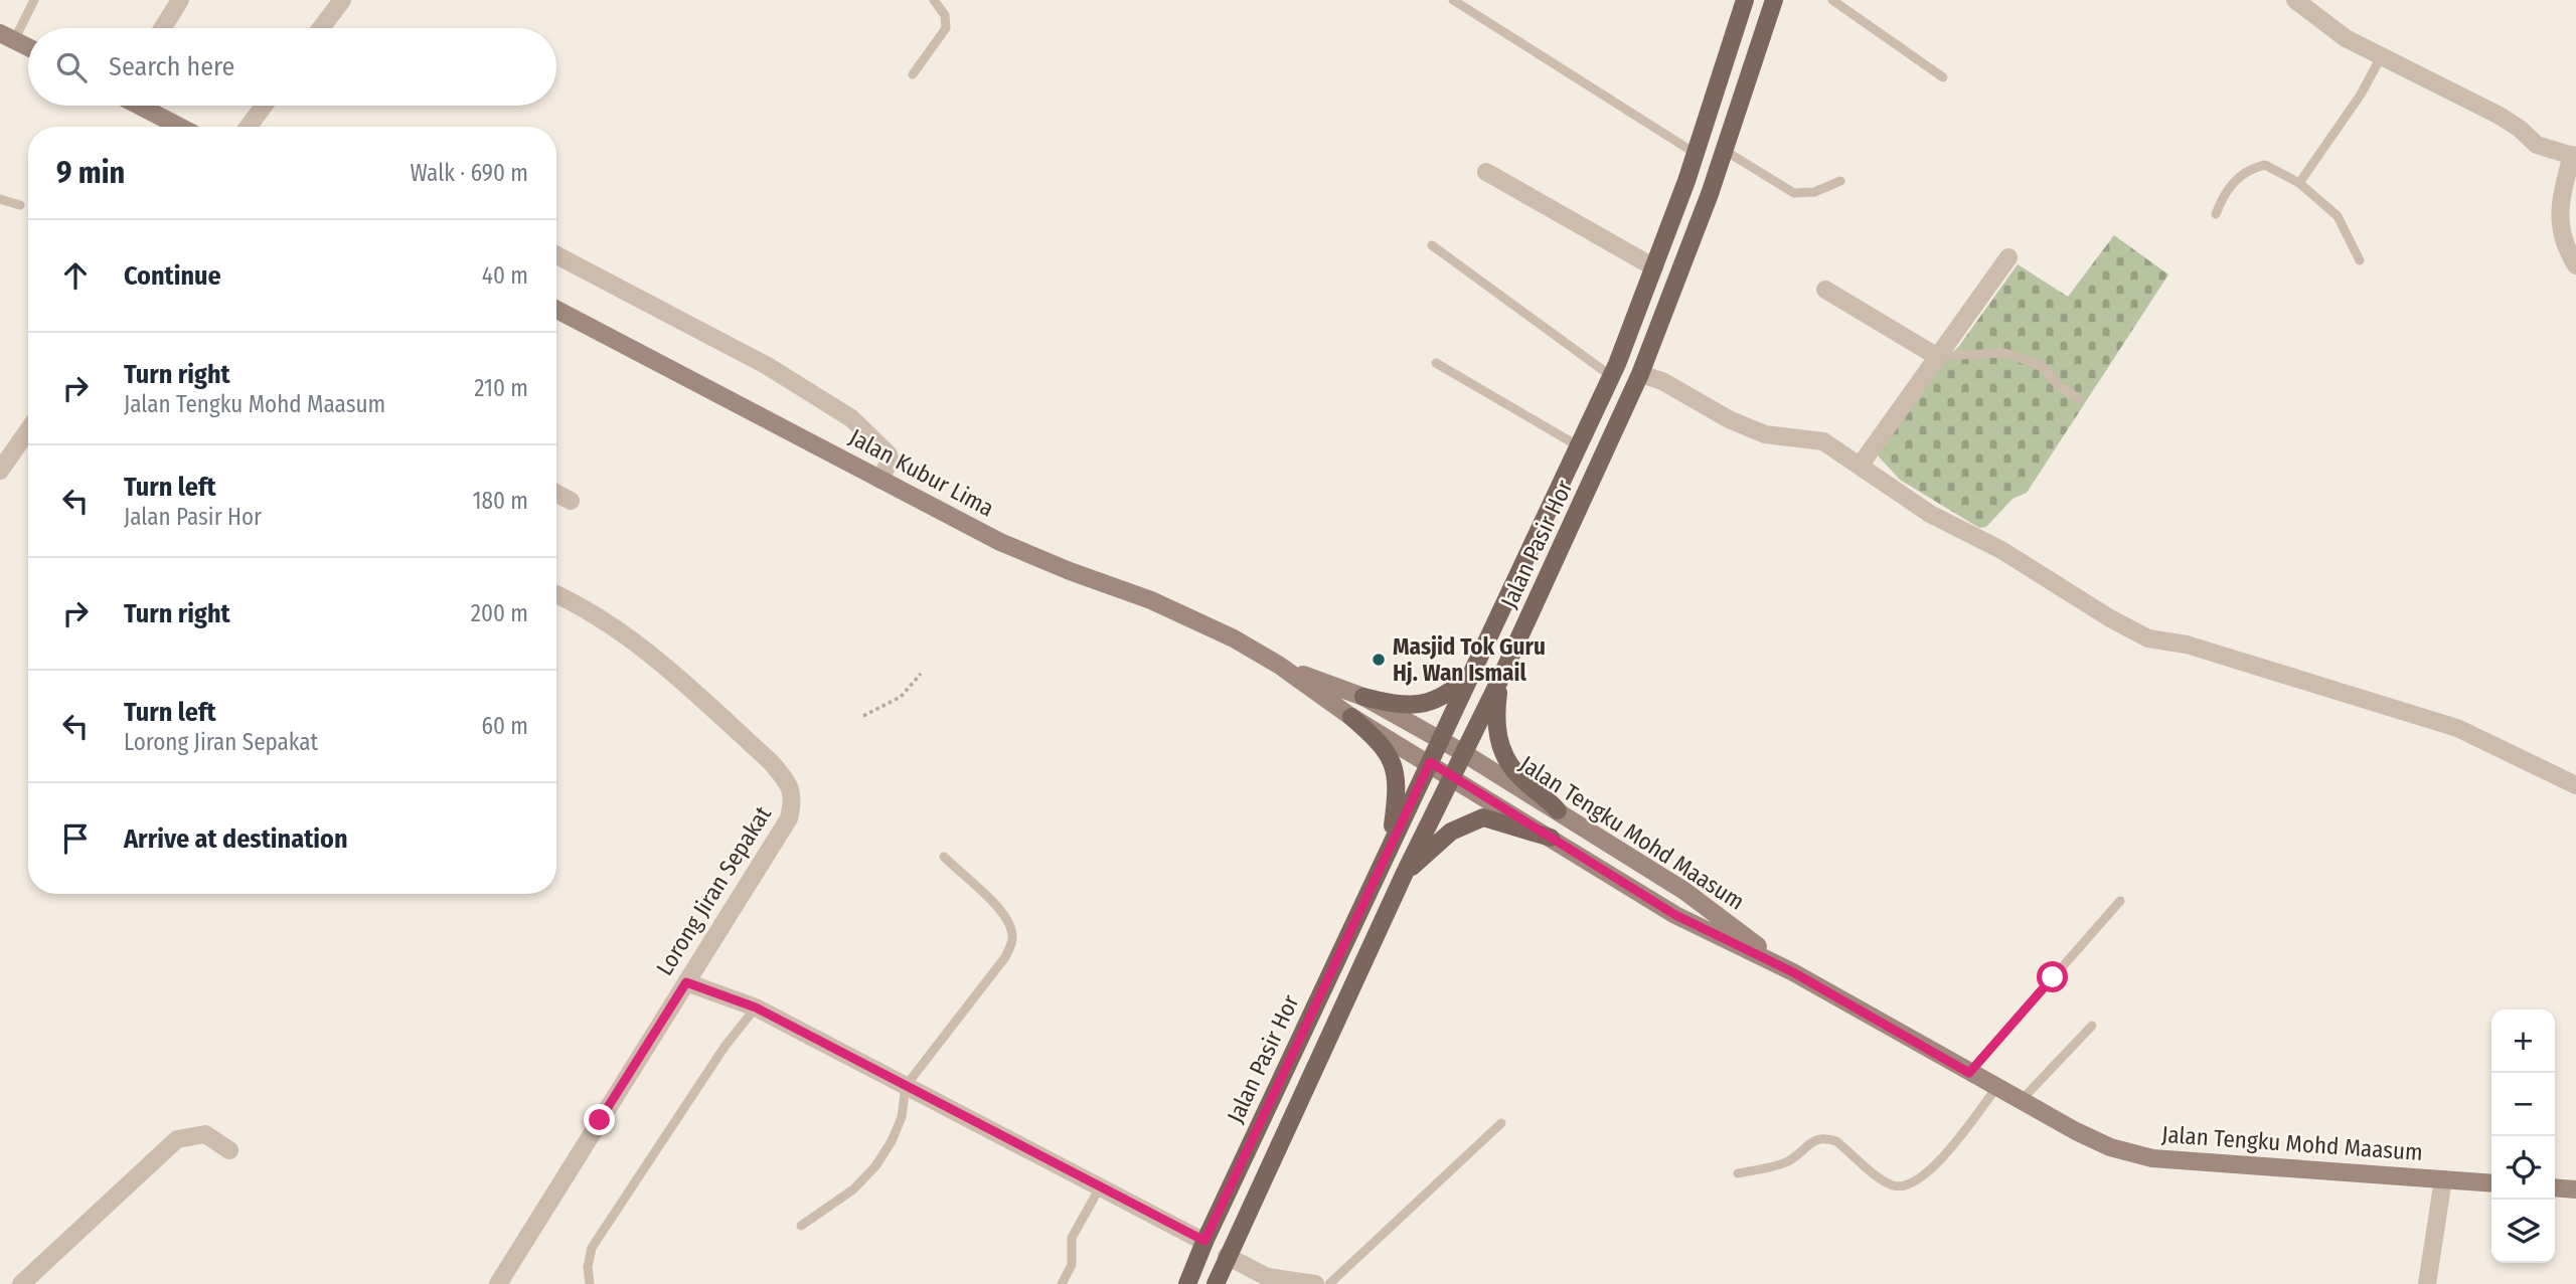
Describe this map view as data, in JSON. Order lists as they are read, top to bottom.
{
  "streets": {
    "main road": ["Jalan Kubur Lima", "Jalan Pasir Hor", "Jalan Tengku Mohd Maasum"],
    "street": ["Lorong Jiran Sepakat"]
  },
  "crossings": [
    ["Jalan Kubur Lima", "Jalan Pasir Hor"],
    ["Jalan Kubur Lima", "Jalan Tengku Mohd Maasum"],
    ["Jalan Pasir Hor", "Jalan Tengku Mohd Maasum"]
  ],
  "places": ["Masjid Tok Guru Hj. Wan Ismail"],
  "page": {
    "search": "Search here",
    "heading": ["9 min", "Walk · 690 m"],
    "list": [
      ["Continue", "40 m"],
      ["Turn right", "Jalan Tengku Mohd Maasum", "210 m"],
      ["Turn left", "Jalan Pasir Hor", "180 m"],
      ["Turn right", "200 m"],
      ["Turn left", "Lorong Jiran Sepakat", "60 m"],
      "Arrive at destination"
    ],
    "map_buttons": ["+", "−"]
  }
}
